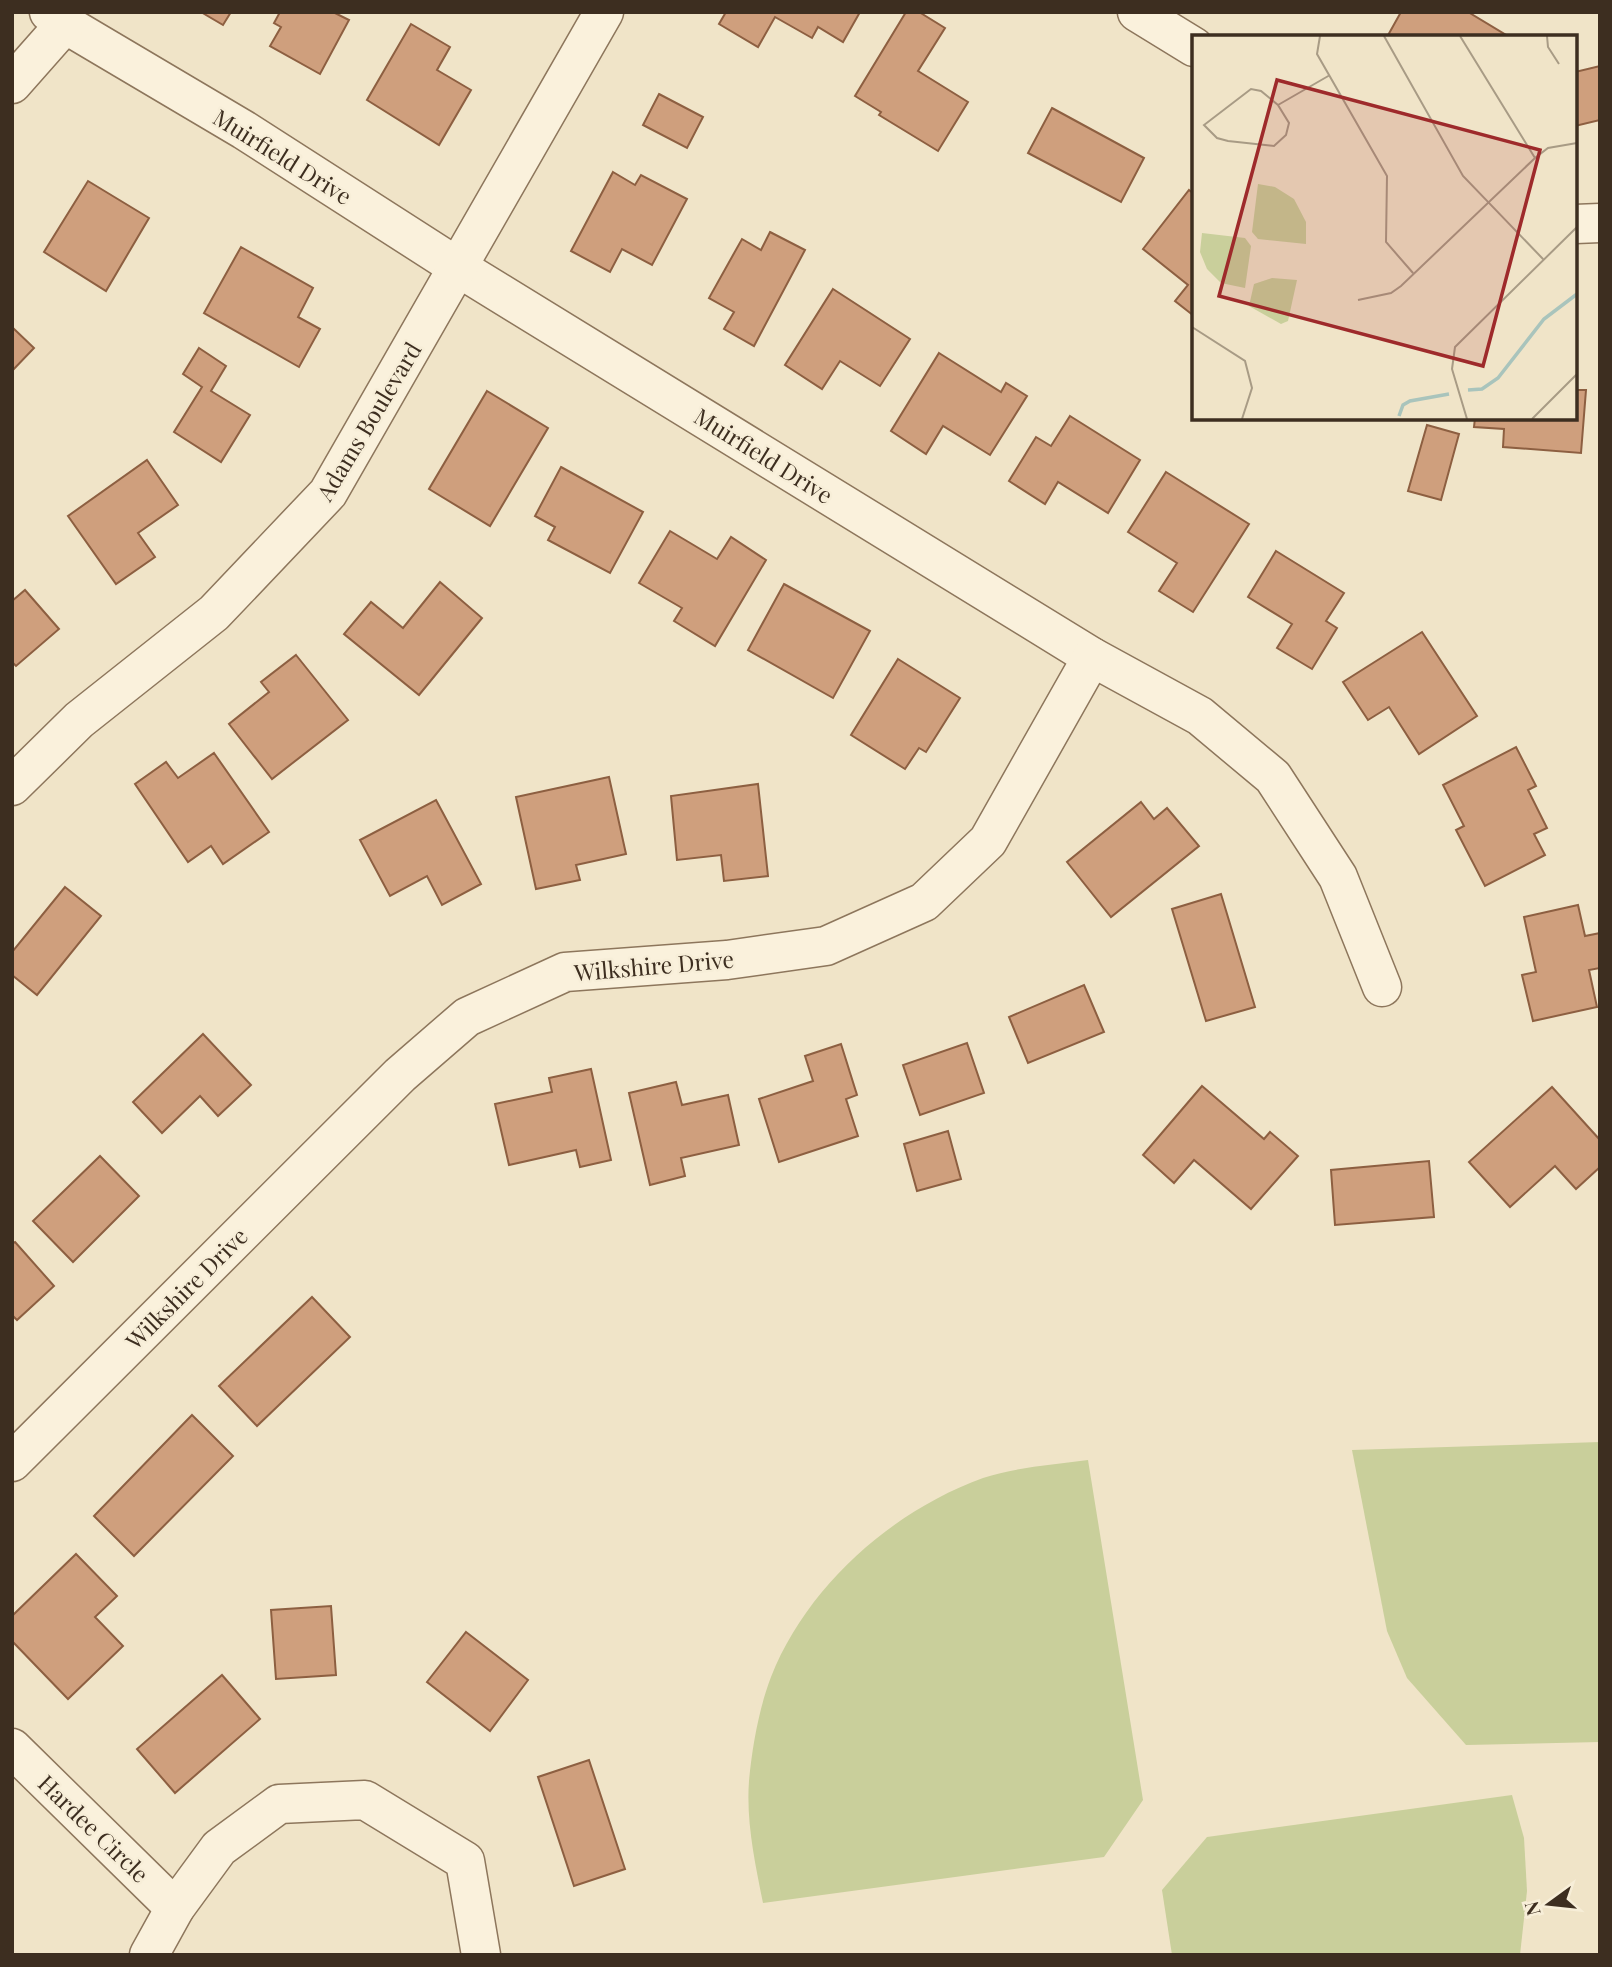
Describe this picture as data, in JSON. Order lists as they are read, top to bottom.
{
  "streets": {
    "street": [
      "Muirfield Drive",
      "Adams Boulevard",
      "Wilkshire Drive",
      "Hardee Circle"
    ]
  },
  "crossings": [
    ["Muirfield Drive", "Adams Boulevard"],
    ["Muirfield Drive", "Wilkshire Drive"]
  ],
  "north": "left"
}
